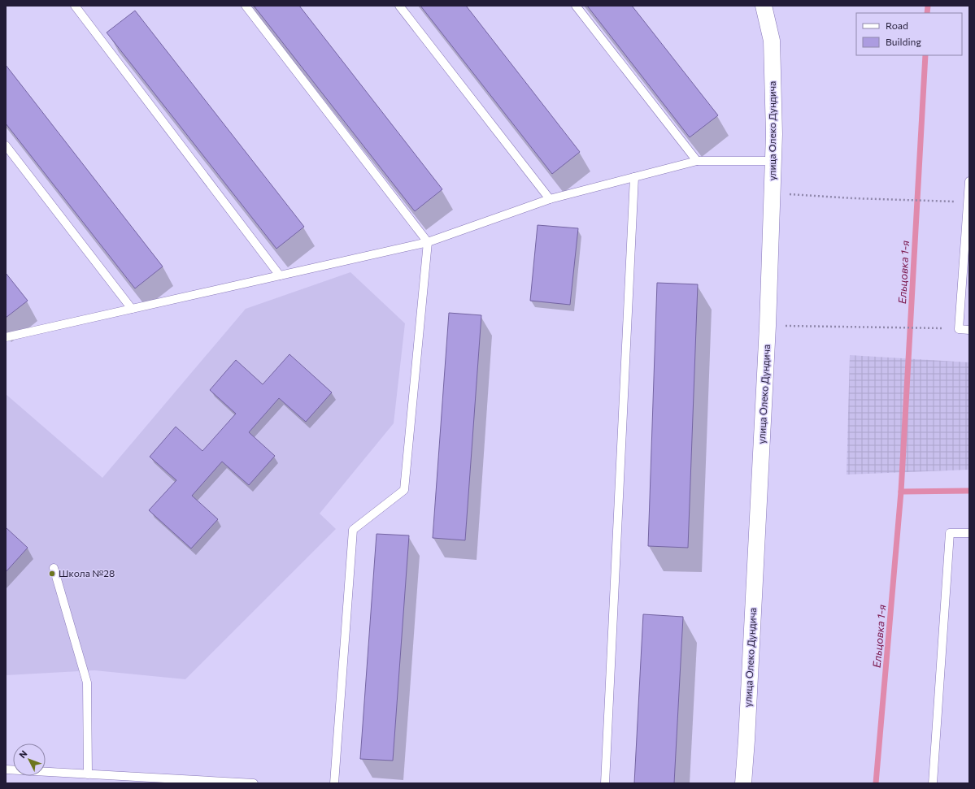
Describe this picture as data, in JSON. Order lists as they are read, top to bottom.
{
  "streets": {
    "street": ["улица Олеко Дундича"]
  },
  "water": ["Ельцовка 1-я"],
  "places": ["Школа №28"],
  "legend": ["Road", "Building"],
  "north": "top left"
}
